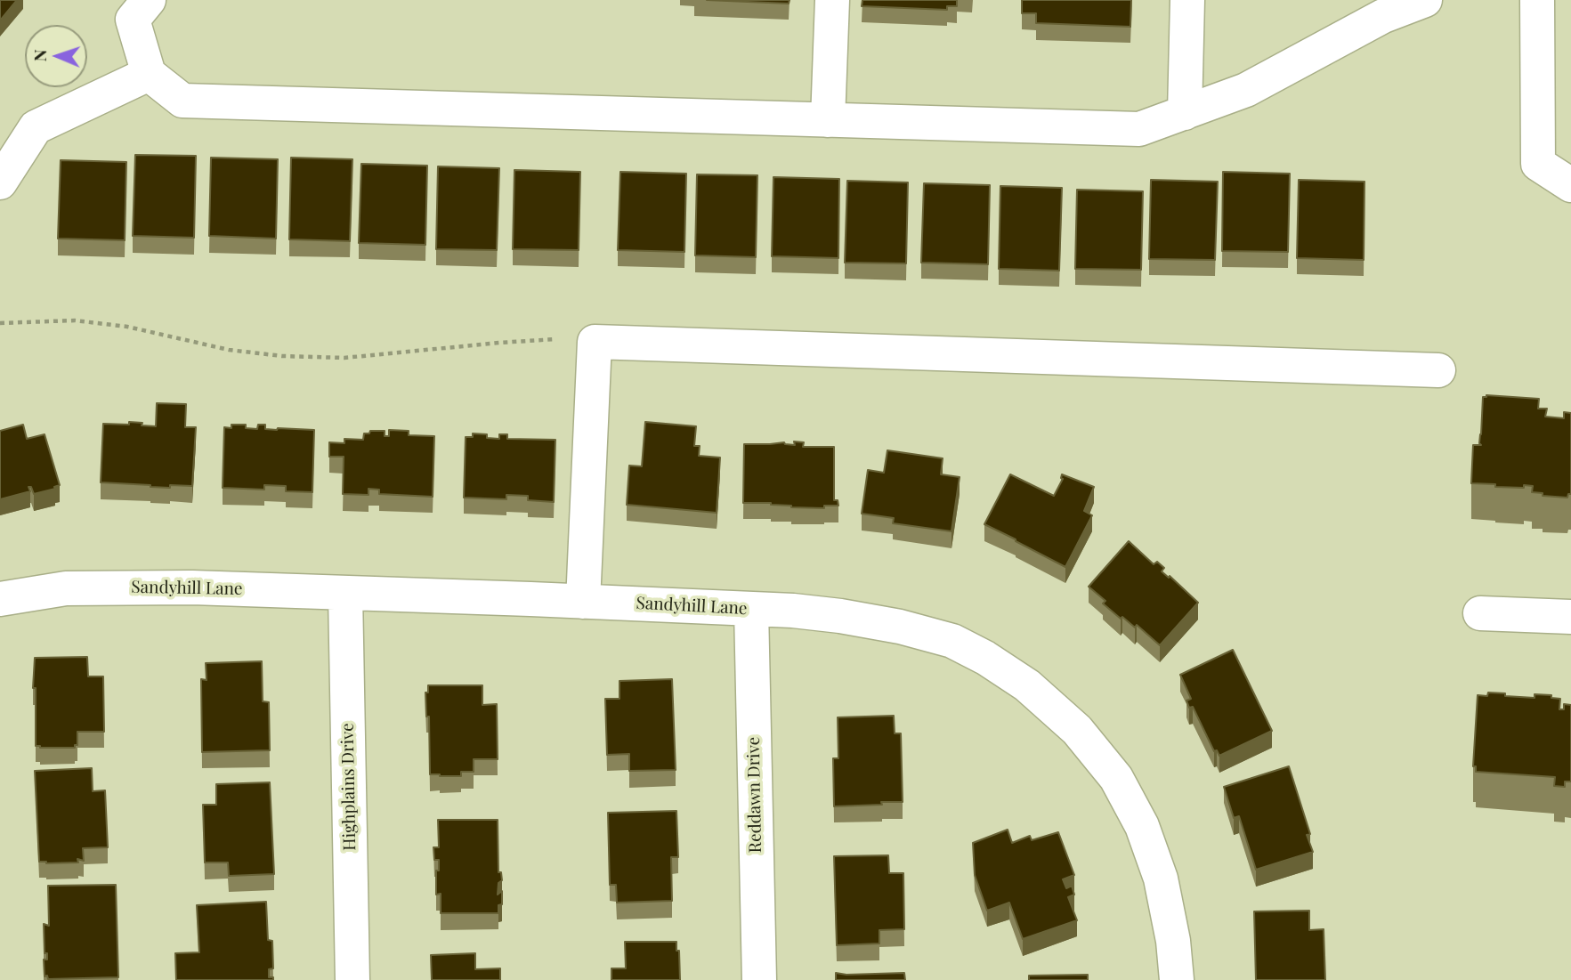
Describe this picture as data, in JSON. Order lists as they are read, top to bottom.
{
  "streets": {
    "street": ["Sandyhill Lane", "Highplains Drive", "Reddawn Drive"]
  },
  "crossings": [
    ["Sandyhill Lane", "Highplains Drive"],
    ["Sandyhill Lane", "Reddawn Drive"]
  ],
  "north": "left"
}
